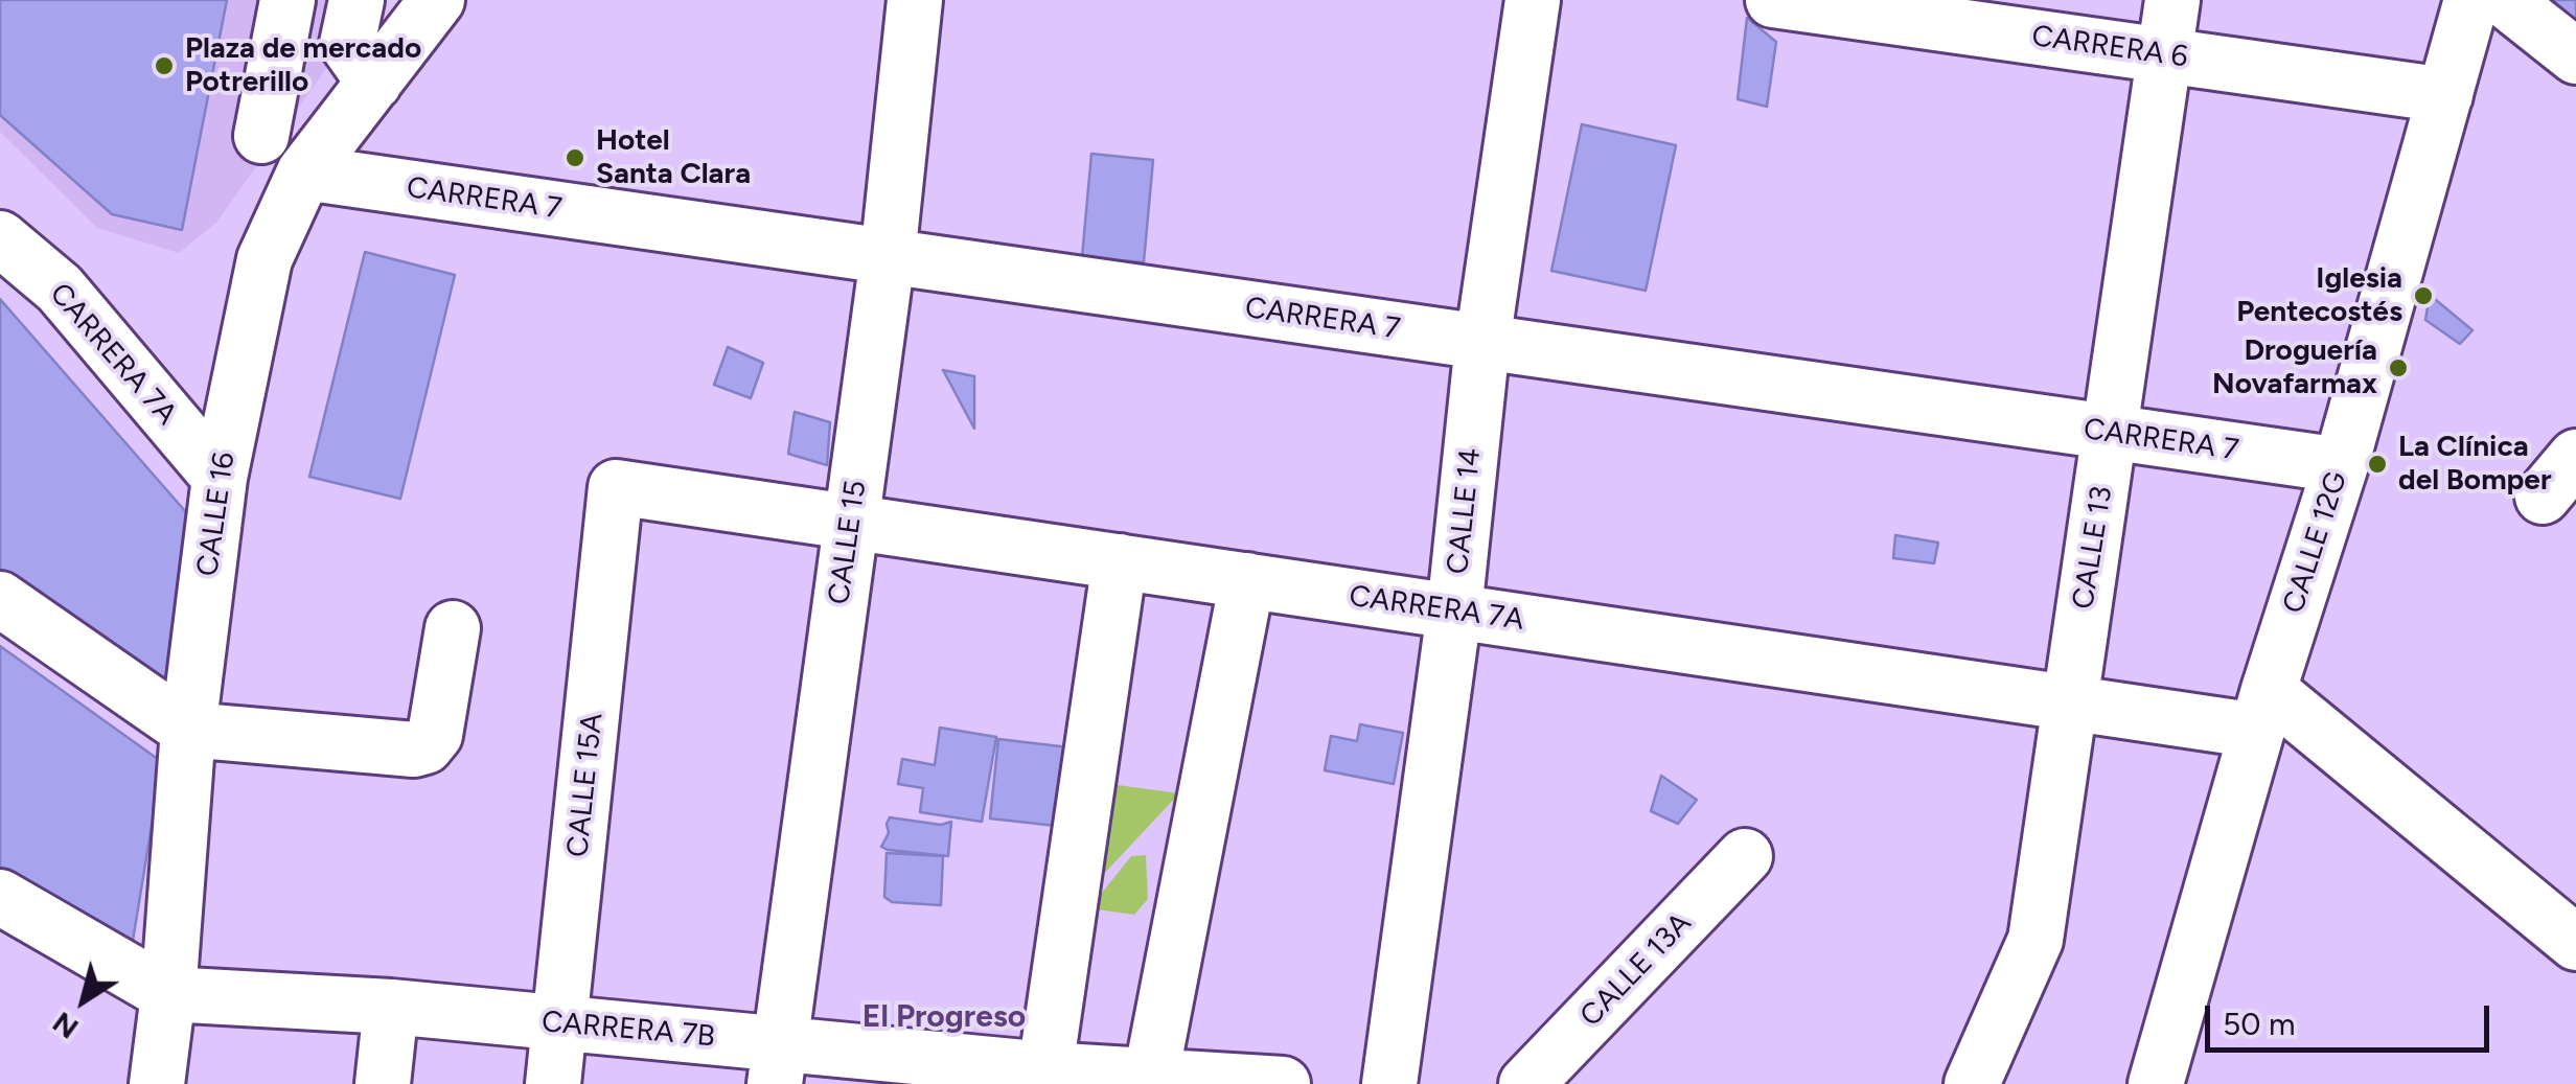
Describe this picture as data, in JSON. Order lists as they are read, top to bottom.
{
  "streets": {
    "street": [
      "CARRERA 6",
      "CARRERA 7",
      "CARRERA 7A",
      "CALLE 14",
      "CALLE 16",
      "CALLE 15",
      "CALLE 12G",
      "CALLE 13",
      "CALLE 15A",
      "CALLE 13A",
      "CARRERA 7B"
    ]
  },
  "crossings": [
    ["CARRERA 6", "CALLE 12G"],
    ["CARRERA 6", "CALLE 13"],
    ["CARRERA 7", "CALLE 14"],
    ["CARRERA 7", "CALLE 16"],
    ["CARRERA 7", "CALLE 15"],
    ["CARRERA 7", "CALLE 12G"],
    ["CARRERA 7", "CALLE 13"],
    ["CARRERA 7A", "CALLE 14"],
    ["CARRERA 7A", "CALLE 16"],
    ["CARRERA 7A", "CALLE 15"],
    ["CARRERA 7A", "CALLE 12G"],
    ["CARRERA 7A", "CALLE 13"],
    ["CARRERA 7A", "CALLE 15A"],
    ["CALLE 16", "CARRERA 7B"],
    ["CALLE 15", "CARRERA 7B"],
    ["CALLE 15A", "CARRERA 7B"]
  ],
  "districts": ["El Progreso"],
  "places": [
    "Plaza de mercado Potrerillo",
    "Hotel Santa Clara",
    "Iglesia Pentecostés",
    "Droguería Novafarmax",
    "La Clínica del Bomper"
  ],
  "scale_bar": "50 m",
  "north": "bottom left"
}
